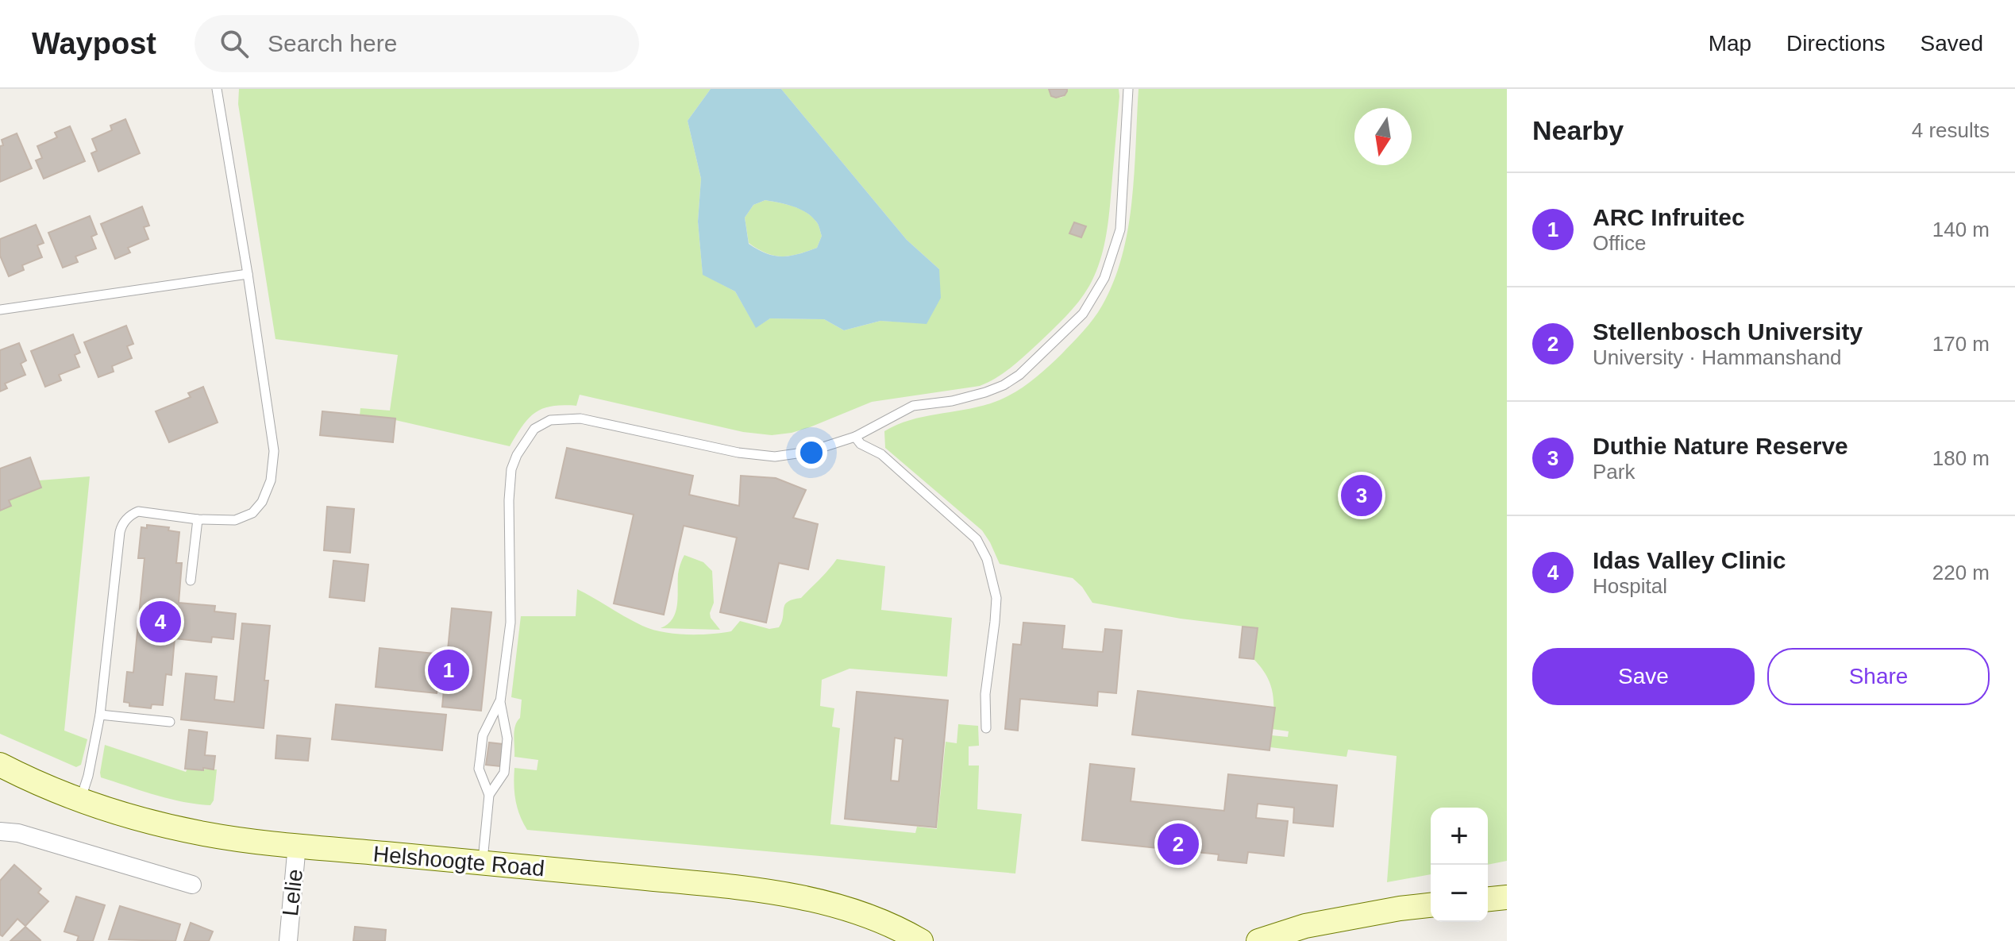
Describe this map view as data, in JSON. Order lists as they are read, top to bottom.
{
  "streets": {
    "main road": ["Helshoogte Road"],
    "street": ["Lelie"]
  },
  "crossings": [
    ["Helshoogte Road", "Lelie"]
  ],
  "north": "bottom",
  "page": {
    "header": "Waypost",
    "search": "Search here",
    "nav": ["Map", "Directions", "Saved"],
    "heading": ["Nearby", "4 results"],
    "list": [
      {
        "mark": "1",
        "name": "ARC Infruitec",
        "note": "Office",
        "value": "140 m"
      },
      {
        "mark": "2",
        "name": "Stellenbosch University",
        "note": "University · Hammanshand",
        "value": "170 m"
      },
      {
        "mark": "3",
        "name": "Duthie Nature Reserve",
        "note": "Park",
        "value": "180 m"
      },
      {
        "mark": "4",
        "name": "Idas Valley Clinic",
        "note": "Hospital",
        "value": "220 m"
      }
    ],
    "pins": [
      "3",
      "4",
      "1",
      "2"
    ],
    "buttons": ["Save", "Share"],
    "map_buttons": ["+", "−"]
  }
}
